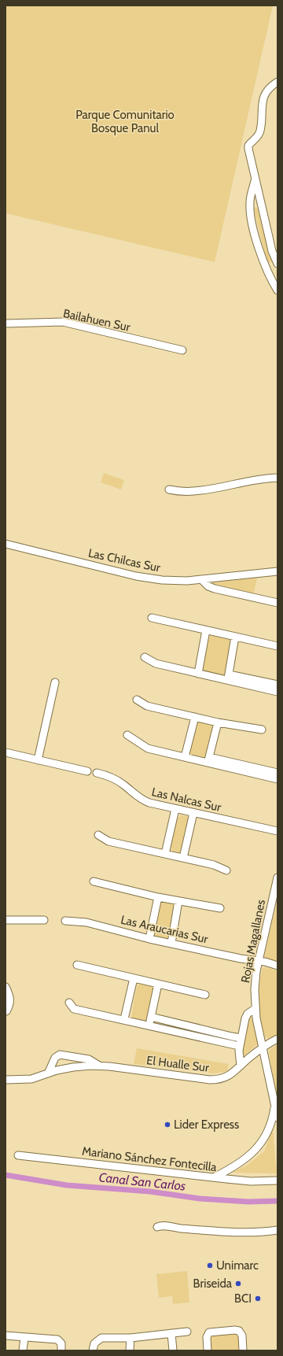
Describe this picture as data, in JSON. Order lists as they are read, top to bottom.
{
  "streets": {
    "street": [
      "Bailahuen Sur",
      "Las Chilcas Sur",
      "Las Nalcas Sur",
      "Las Araucarias Sur",
      "Rojas Magallanes",
      "El Hualle Sur",
      "Mariano Sánchez Fontecilla"
    ]
  },
  "crossings": [
    ["Las Araucarias Sur", "Rojas Magallanes"],
    ["Rojas Magallanes", "El Hualle Sur"]
  ],
  "water": ["Canal San Carlos"],
  "parks": ["Parque Comunitario Bosque Panul"],
  "places": [
    "Lider Express",
    "Unimarc",
    "Briseida",
    "BCI"
  ]
}
